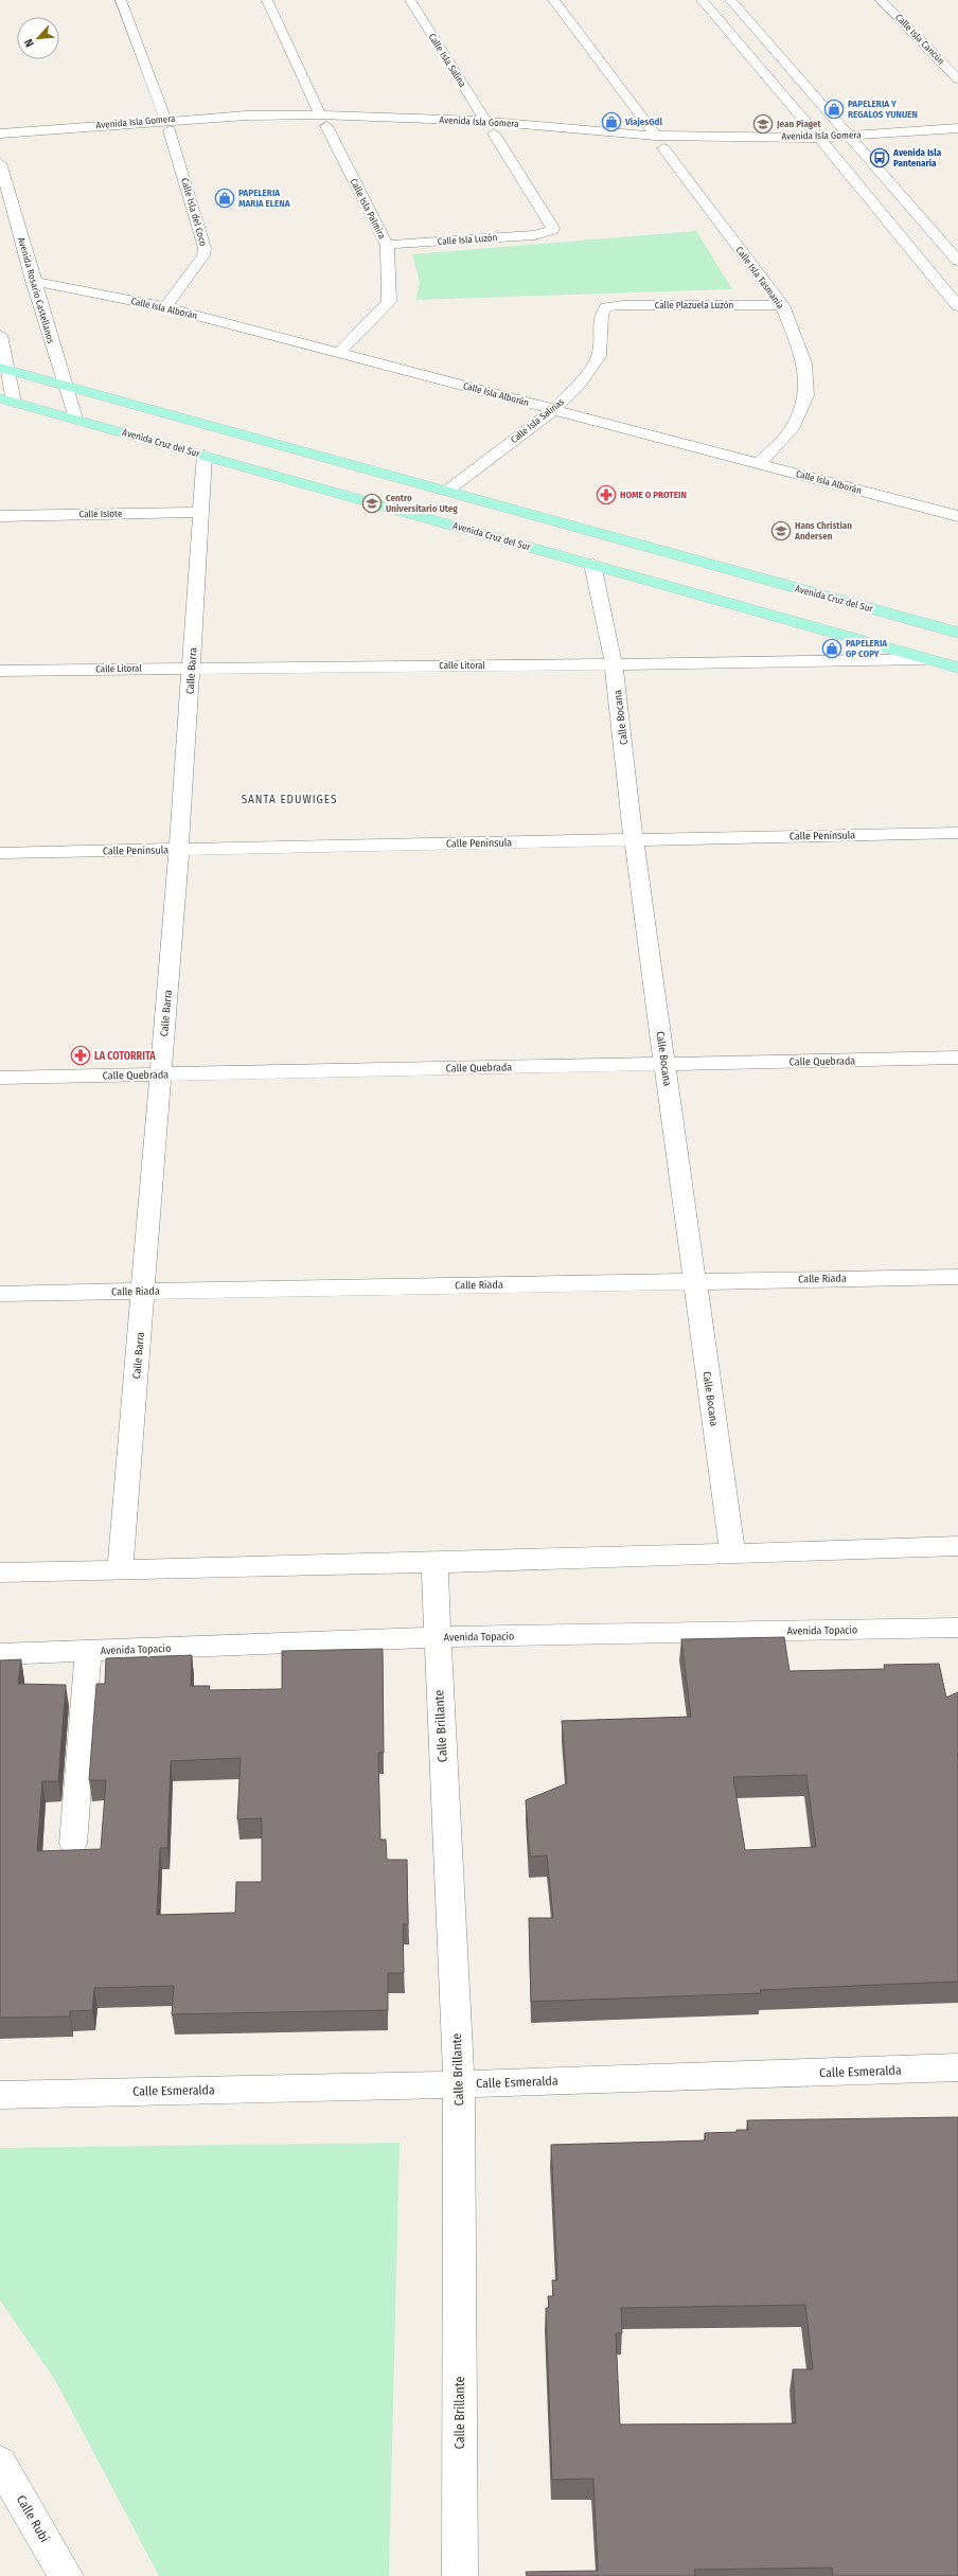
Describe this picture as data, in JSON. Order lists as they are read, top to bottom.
{
  "streets": {
    "main road": ["Avenida Cruz del Sur"],
    "street": [
      "Calle Isla Cancún",
      "Calle Isla Salina",
      "Avenida Isla Gomera",
      "Calle Isla Palmira",
      "Calle Isla del Coco",
      "Calle Isla Luzón",
      "Calle Isla Tasmania",
      "Avenida Rosario Castellanos",
      "Calle Plazuela Luzón",
      "Calle Isla Alborán",
      "Calle Isla Salinas",
      "Calle Islote",
      "Calle Litoral",
      "Calle Barra",
      "Calle Bocana",
      "Calle Península",
      "Calle Quebrada",
      "Calle Riada",
      "Avenida Topacio",
      "Calle Brillante",
      "Calle Esmeralda",
      "Calle Rubí"
    ]
  },
  "crossings": [
    ["Calle Isla Salina", "Avenida Isla Gomera"],
    ["Avenida Isla Gomera", "Calle Isla Palmira"],
    ["Avenida Isla Gomera", "Calle Isla del Coco"],
    ["Avenida Isla Gomera", "Calle Isla Luzón"],
    ["Avenida Isla Gomera", "Calle Isla Tasmania"],
    ["Calle Isla Palmira", "Calle Isla Luzón"],
    ["Calle Isla Palmira", "Calle Isla Alborán"],
    ["Calle Isla del Coco", "Calle Isla Alborán"],
    ["Calle Isla Tasmania", "Calle Plazuela Luzón"],
    ["Calle Isla Tasmania", "Calle Isla Alborán"],
    ["Avenida Rosario Castellanos", "Calle Isla Alborán"],
    ["Avenida Rosario Castellanos", "Avenida Cruz del Sur"],
    ["Calle Plazuela Luzón", "Calle Isla Salinas"],
    ["Calle Isla Alborán", "Calle Isla Salinas"],
    ["Calle Isla Salinas", "Avenida Cruz del Sur"],
    ["Avenida Cruz del Sur", "Calle Litoral"],
    ["Avenida Cruz del Sur", "Calle Barra"],
    ["Avenida Cruz del Sur", "Calle Bocana"],
    ["Calle Islote", "Calle Barra"],
    ["Calle Litoral", "Calle Barra"],
    ["Calle Litoral", "Calle Bocana"],
    ["Calle Barra", "Calle Península"],
    ["Calle Barra", "Calle Quebrada"],
    ["Calle Barra", "Calle Riada"],
    ["Calle Bocana", "Calle Península"],
    ["Calle Bocana", "Calle Quebrada"],
    ["Calle Bocana", "Calle Riada"],
    ["Avenida Topacio", "Calle Brillante"],
    ["Calle Brillante", "Calle Esmeralda"]
  ],
  "districts": ["SANTA EDUWIGES"],
  "places": {
    "shop": [
      "PAPELERIA Y REGALOS YUNUEN",
      "ViajesGdl",
      "PAPELERIA MARIA ELENA",
      "PAPELERIA GP COPY"
    ],
    "school or university": ["Jean Piaget", "Centro Universitario Uteg", "Hans Christian Andersen"],
    "bus stop": ["Avenida Isla Pantenaria"],
    "pharmacy": ["HOME O PROTEIN", "LA COTORRITA"]
  },
  "north": "bottom left"
}
